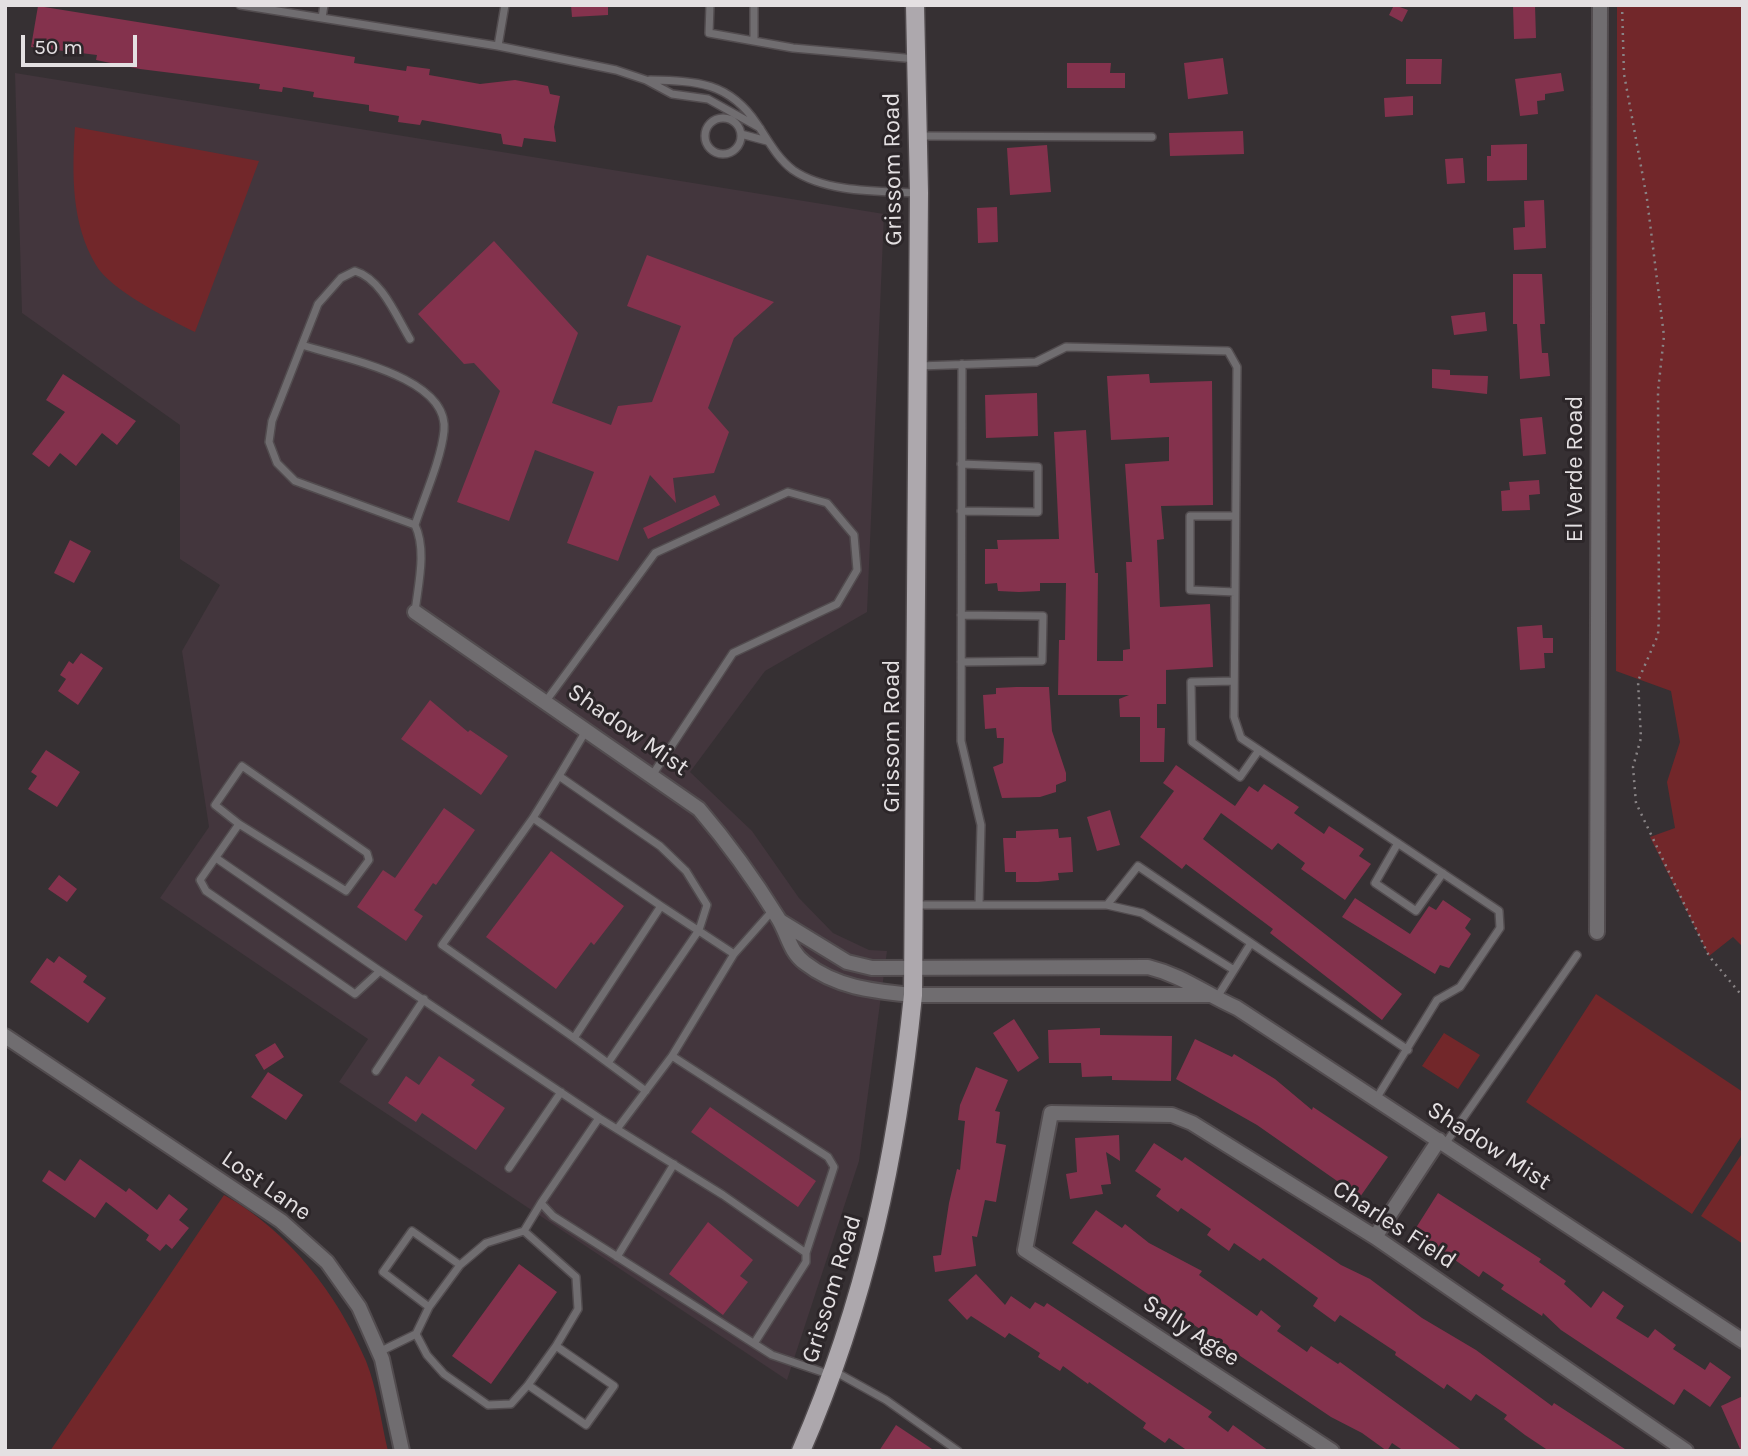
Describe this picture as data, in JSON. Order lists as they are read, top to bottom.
{
  "streets": {
    "main road": ["Grissom Road"],
    "street": [
      "El Verde Road",
      "Shadow Mist",
      "Lost Lane",
      "Charles Field",
      "Sally Agee"
    ]
  },
  "crossings": [
    ["Grissom Road", "Shadow Mist"],
    ["Charles Field", "Sally Agee"]
  ],
  "scale_bar": "50 m"
}
